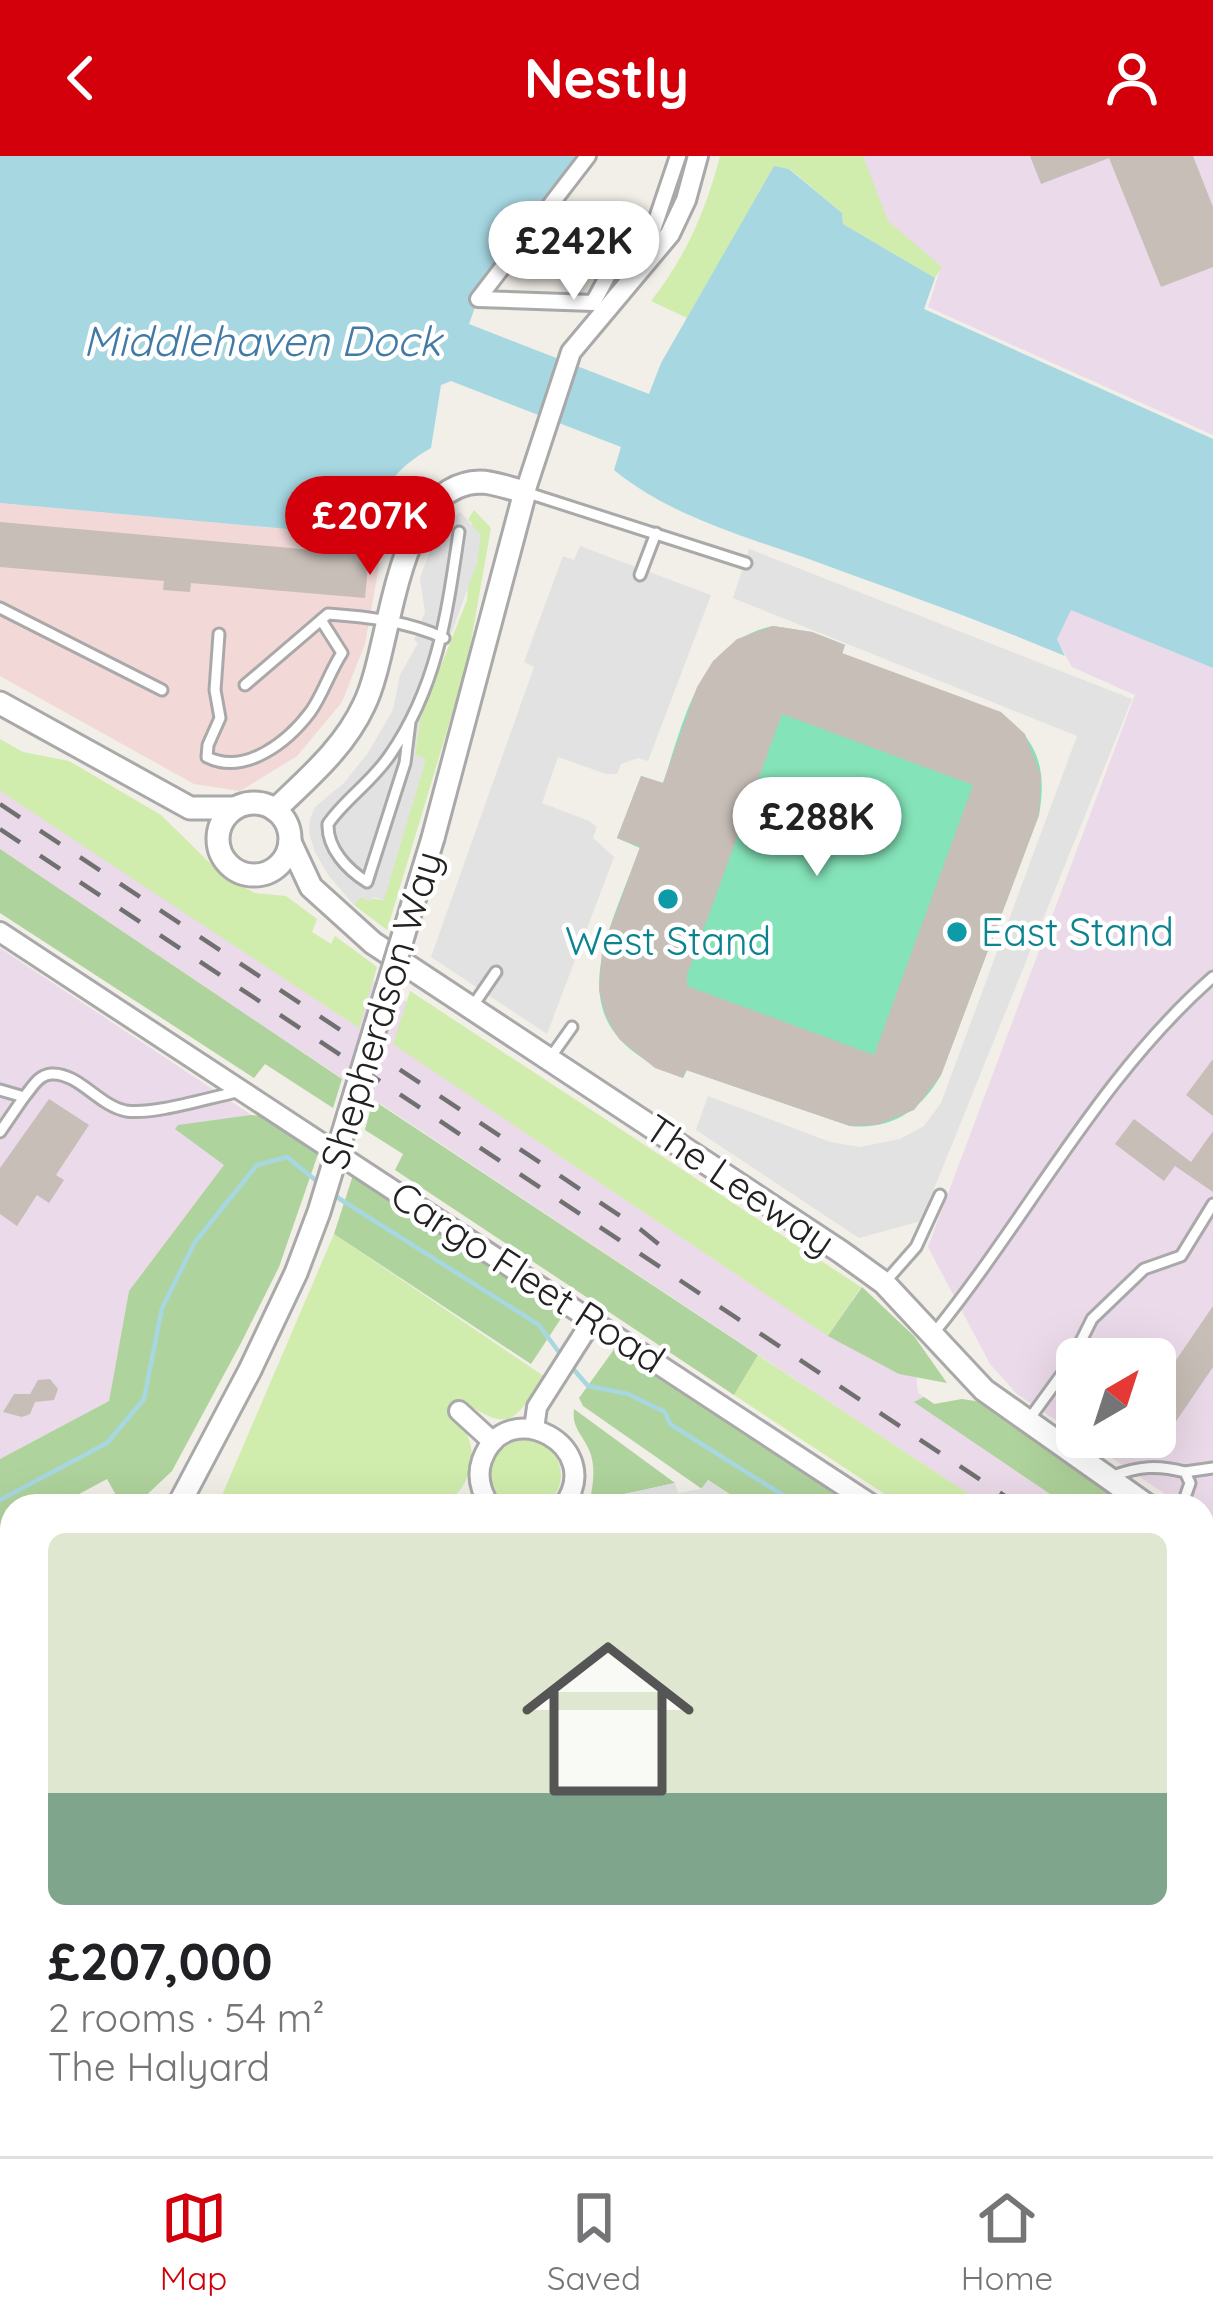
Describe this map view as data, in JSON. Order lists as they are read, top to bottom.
{
  "streets": {
    "street": ["Shepherdson Way", "The Leeway", "Cargo Fleet Road"]
  },
  "water": ["Middlehaven Dock"],
  "places": ["West Stand", "East Stand"],
  "north": "top right",
  "page": {
    "header": "Nestly",
    "price": ["£242K", "£207K", "£288K"],
    "list": [
      {
        "name": "£207,000",
        "note": "2 rooms · 54 m² · The Halyard"
      }
    ],
    "tabs": ["Map", "Saved", "Home"]
  }
}
